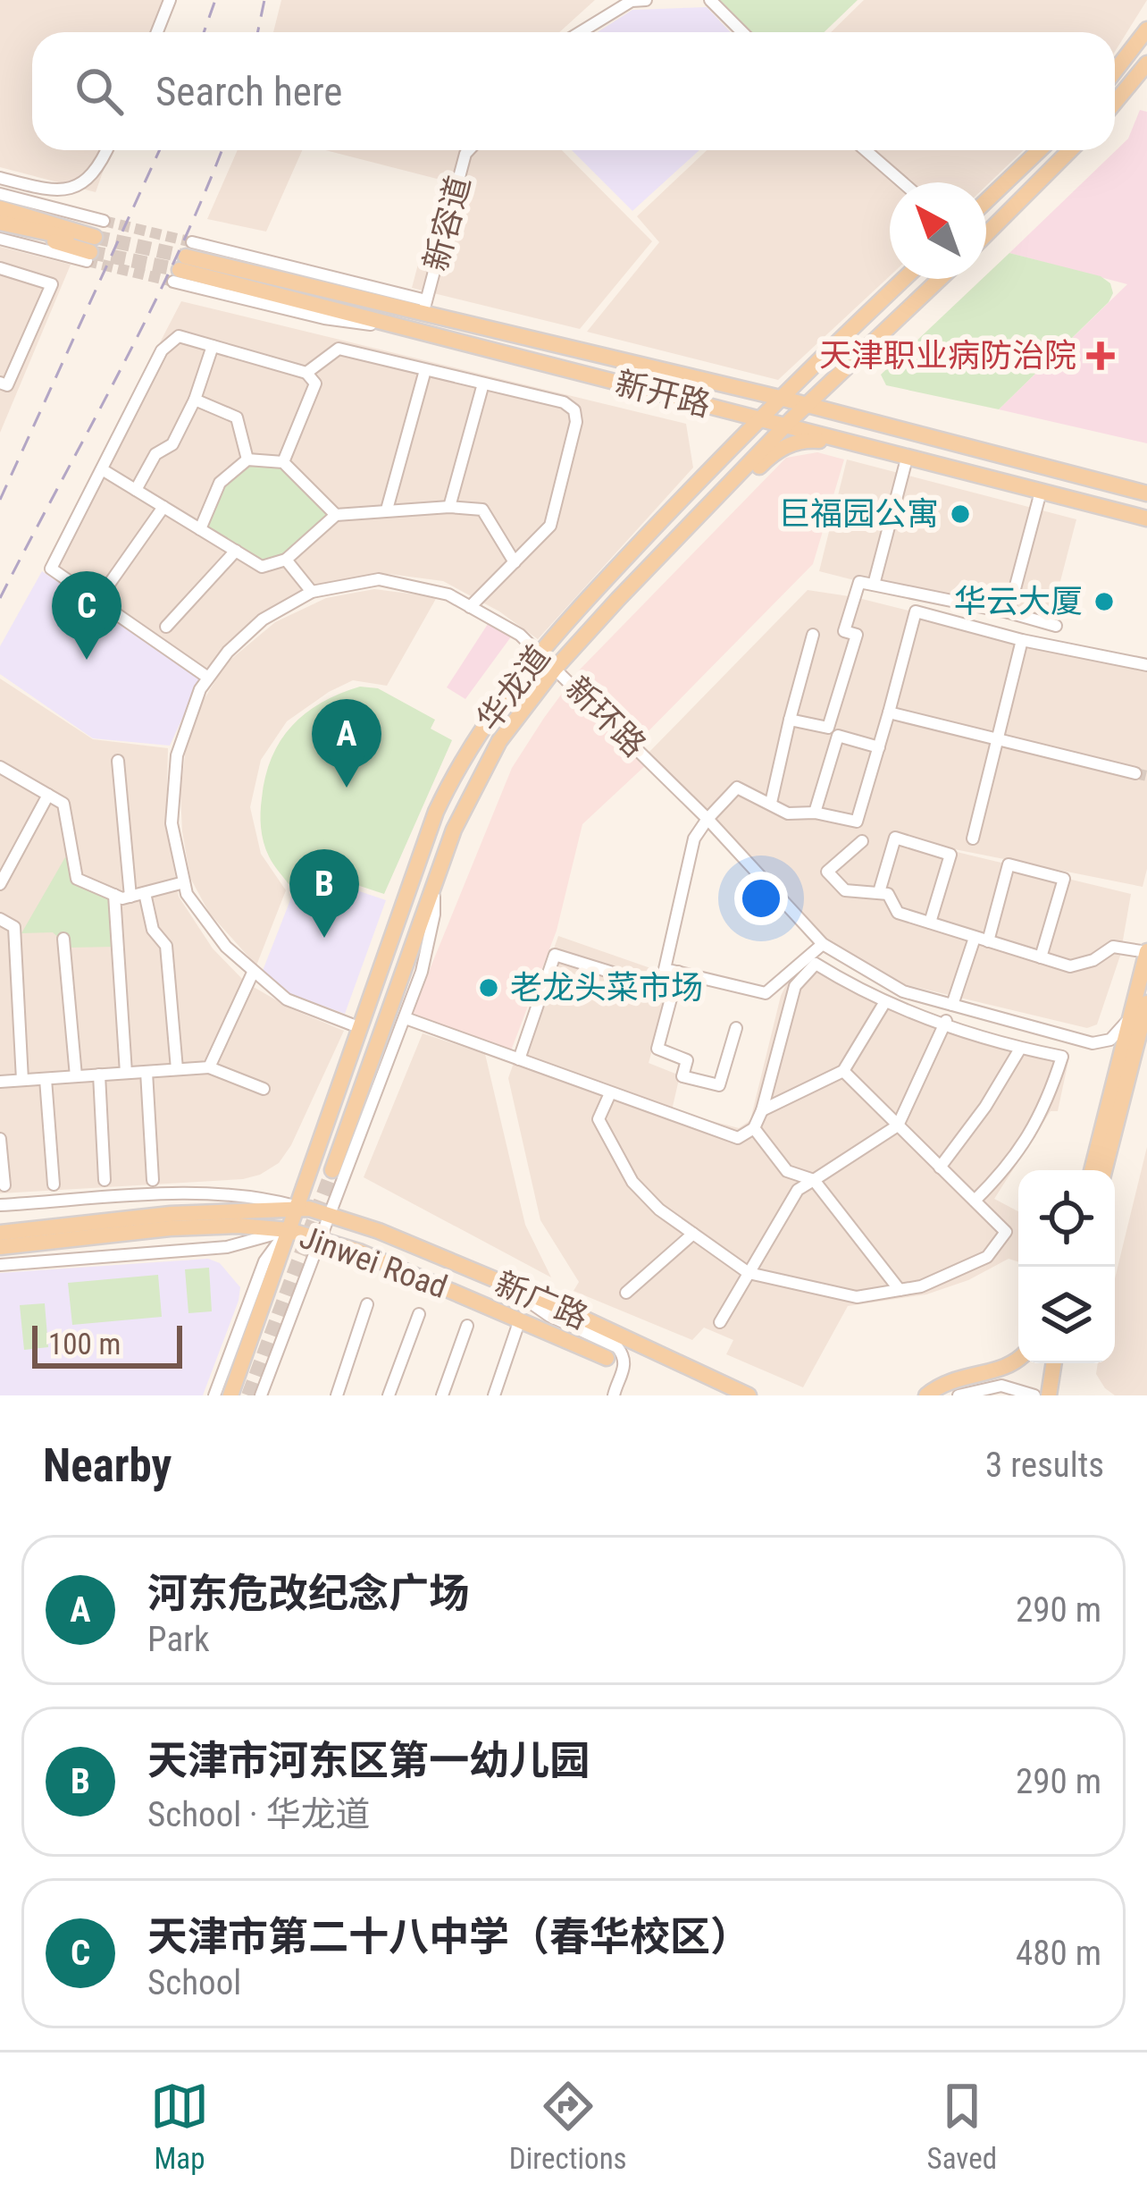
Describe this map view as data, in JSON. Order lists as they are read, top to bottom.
{
  "streets": {
    "main road": [
      "新开路",
      "华龙道",
      "Jinwei Road",
      "新广路"
    ],
    "street": ["新容道", "新环路"]
  },
  "crossings": [
    ["新容道", "新开路"],
    ["新开路", "华龙道"],
    ["华龙道", "新环路"],
    ["华龙道", "Jinwei Road"],
    ["Jinwei Road", "新广路"]
  ],
  "places": {
    "health": ["天津职业病防治院"],
    "other": ["巨福园公寓", "华云大厦", "老龙头菜市场"]
  },
  "scale_bar": "100 m",
  "north": "top left",
  "page": {
    "search": "Search here",
    "pins": ["C", "A", "B"],
    "scale": "100 m",
    "heading": ["Nearby", "3 results"],
    "list": [
      {
        "mark": "A",
        "name": "河东危改纪念广场",
        "note": "Park",
        "value": "290 m"
      },
      {
        "mark": "B",
        "name": "天津市河东区第一幼儿园",
        "note": "School · 华龙道",
        "value": "290 m"
      },
      {
        "mark": "C",
        "name": "天津市第二十八中学（春华校区）",
        "note": "School",
        "value": "480 m"
      }
    ],
    "nav": ["Map", "Directions", "Saved"]
  }
}
